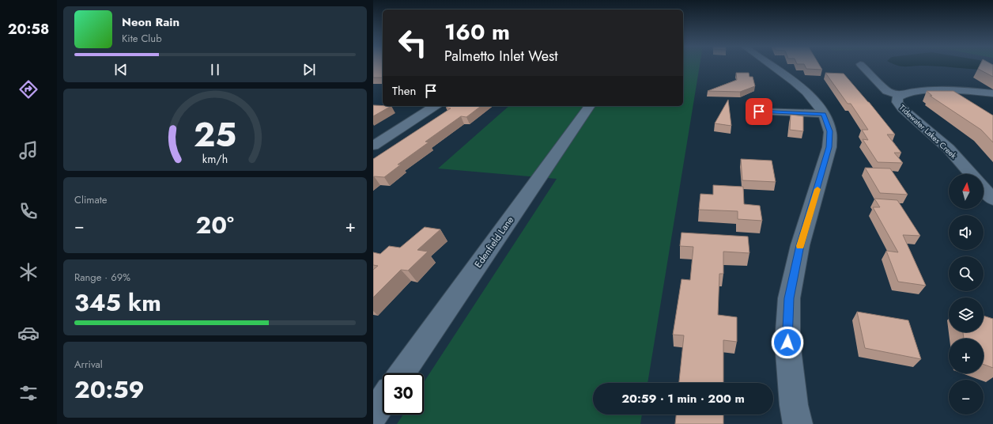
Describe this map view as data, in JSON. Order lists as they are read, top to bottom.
{
  "streets": {
    "street": ["Tidewater Lakes Creek", "Edenfield Lane"]
  },
  "north": "top",
  "page": {
    "tabs": "20:58",
    "turn": ["160 m", "Palmetto Inlet West"],
    "song": ["Neon Rain", "Kite Club"],
    "then": "Then",
    "map_buttons": ["+", "−"],
    "tile": [
      "Climate",
      ["Range · 69%", "345 km"],
      ["Arrival", "20:59"]
    ],
    "heat": ["−", "20°", "+"],
    "limit": "30",
    "trip": "20:59 · 1 min · 200 m",
    "gauge": ["25", "km/h"]
  }
}
